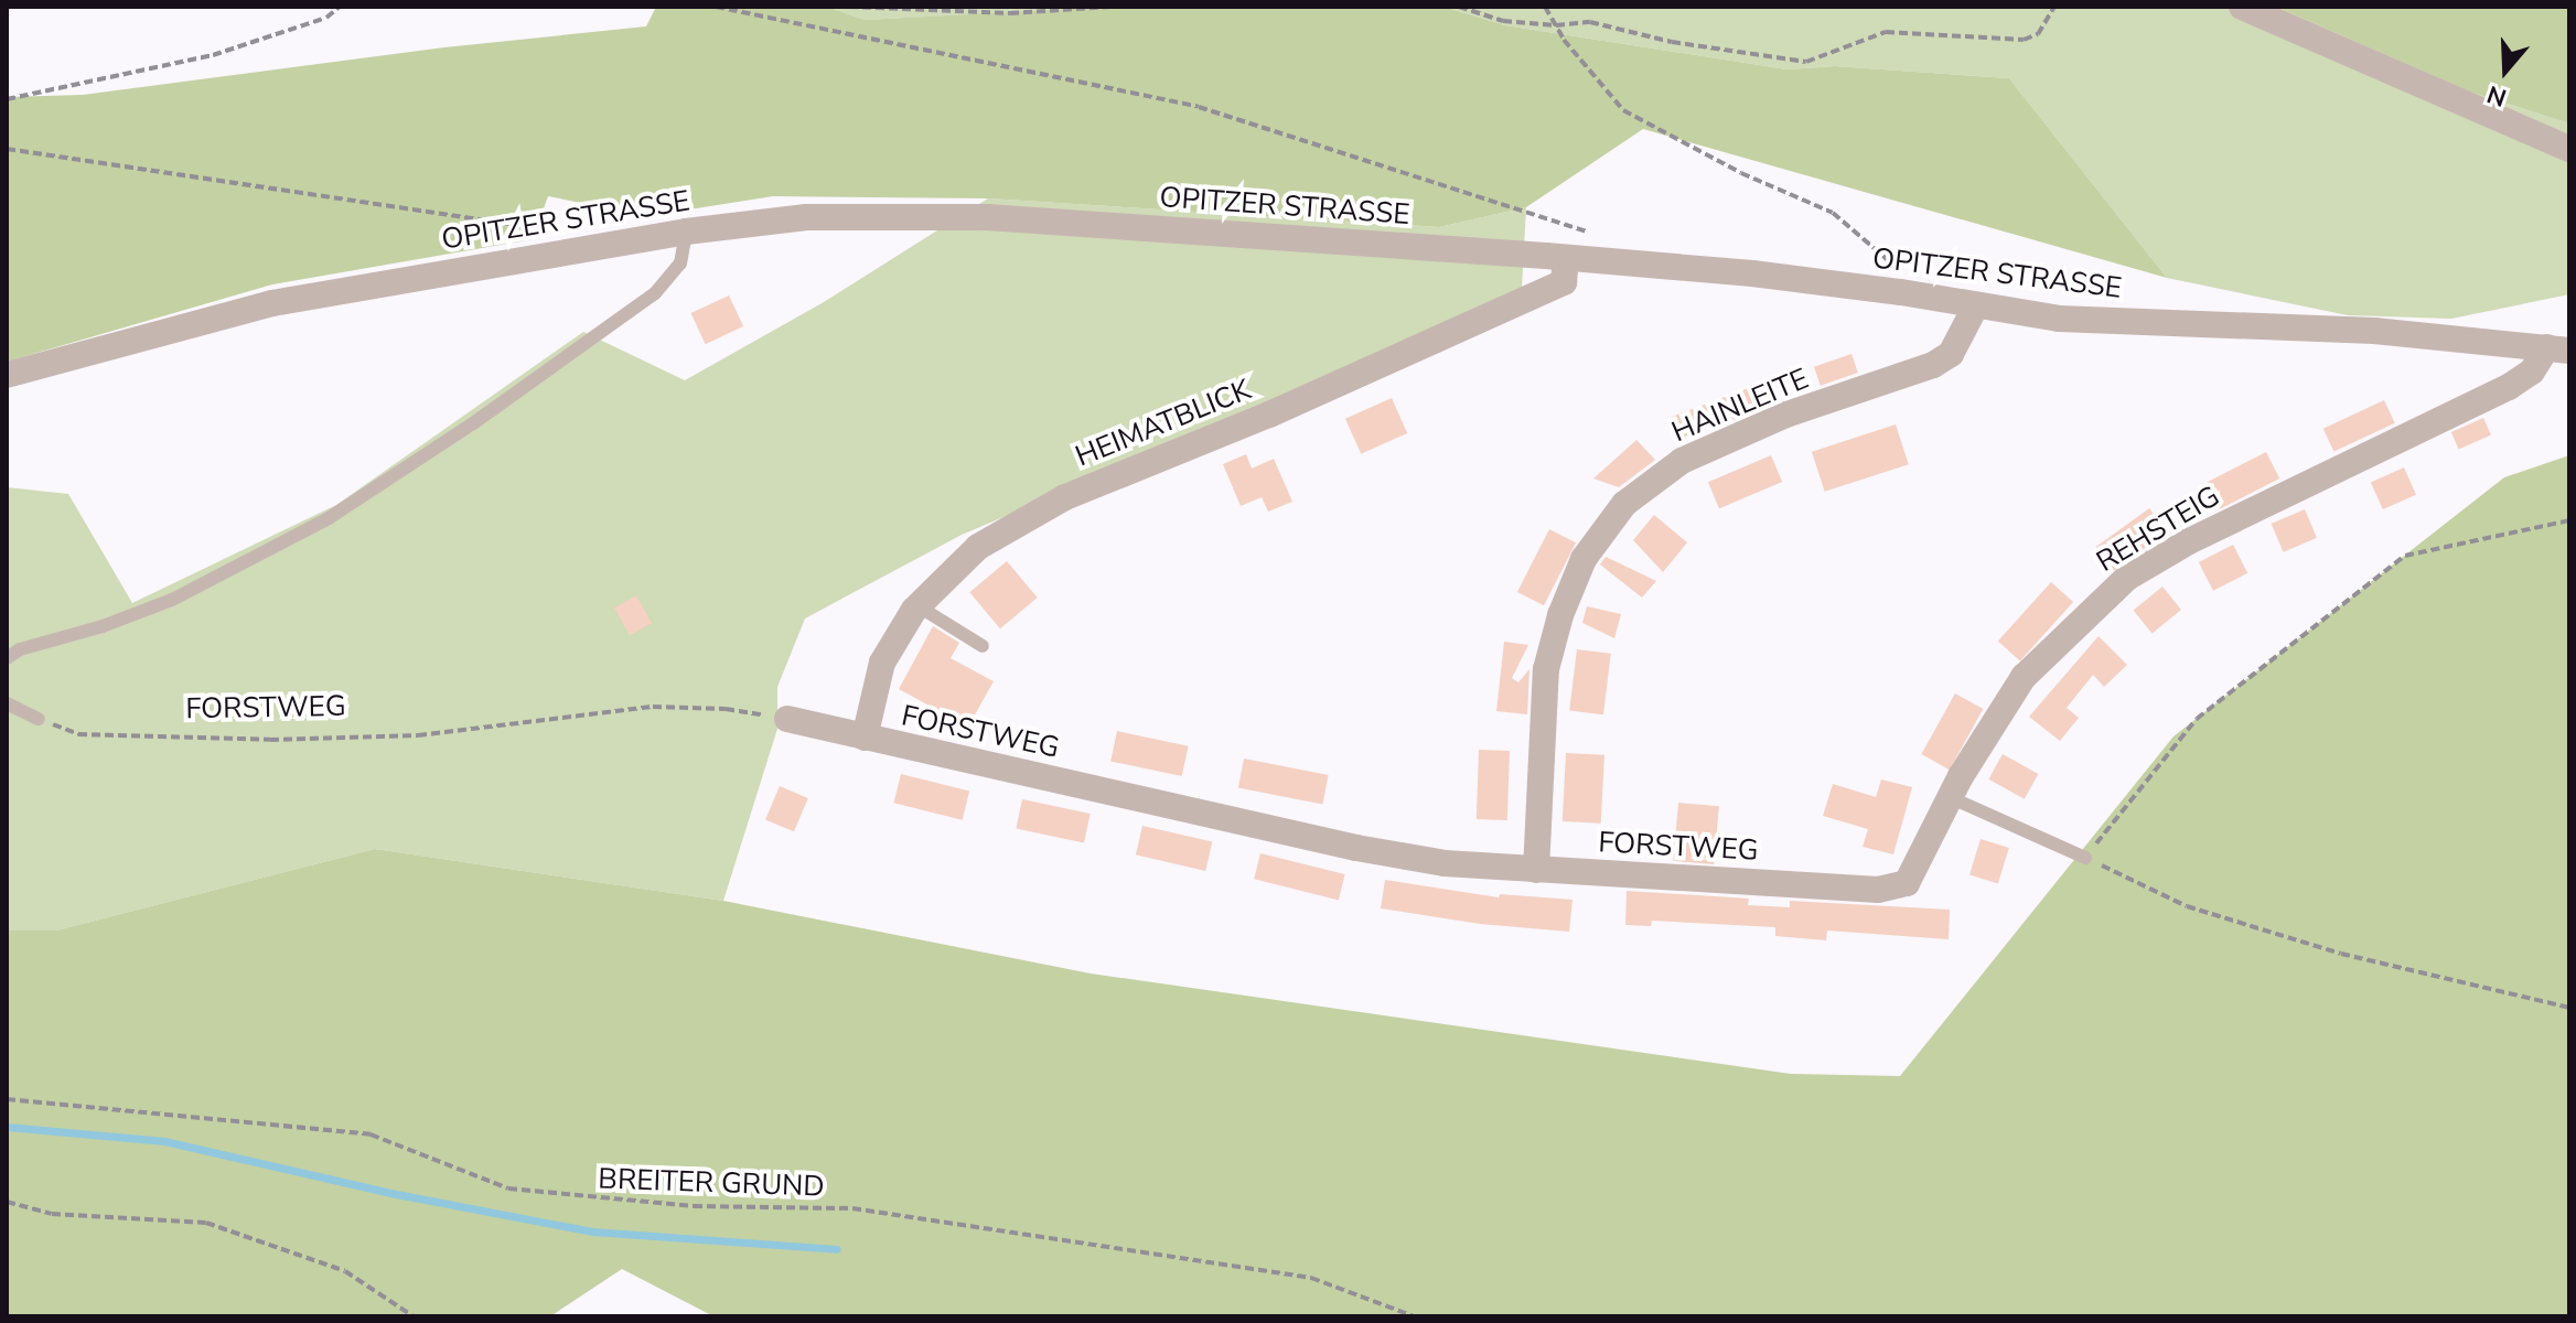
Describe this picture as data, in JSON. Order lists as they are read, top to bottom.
{
  "streets": {
    "street": [
      "OPITZER STRASSE",
      "HAINLEITE",
      "HEIMATBLICK",
      "REHSTEIG",
      "FORSTWEG"
    ],
    "path": ["BREITER GRUND"]
  },
  "crossings": [
    ["OPITZER STRASSE", "HAINLEITE"],
    ["OPITZER STRASSE", "HEIMATBLICK"],
    ["OPITZER STRASSE", "REHSTEIG"],
    ["HAINLEITE", "FORSTWEG"],
    ["HEIMATBLICK", "FORSTWEG"],
    ["REHSTEIG", "FORSTWEG"]
  ],
  "north": "bottom"
}
